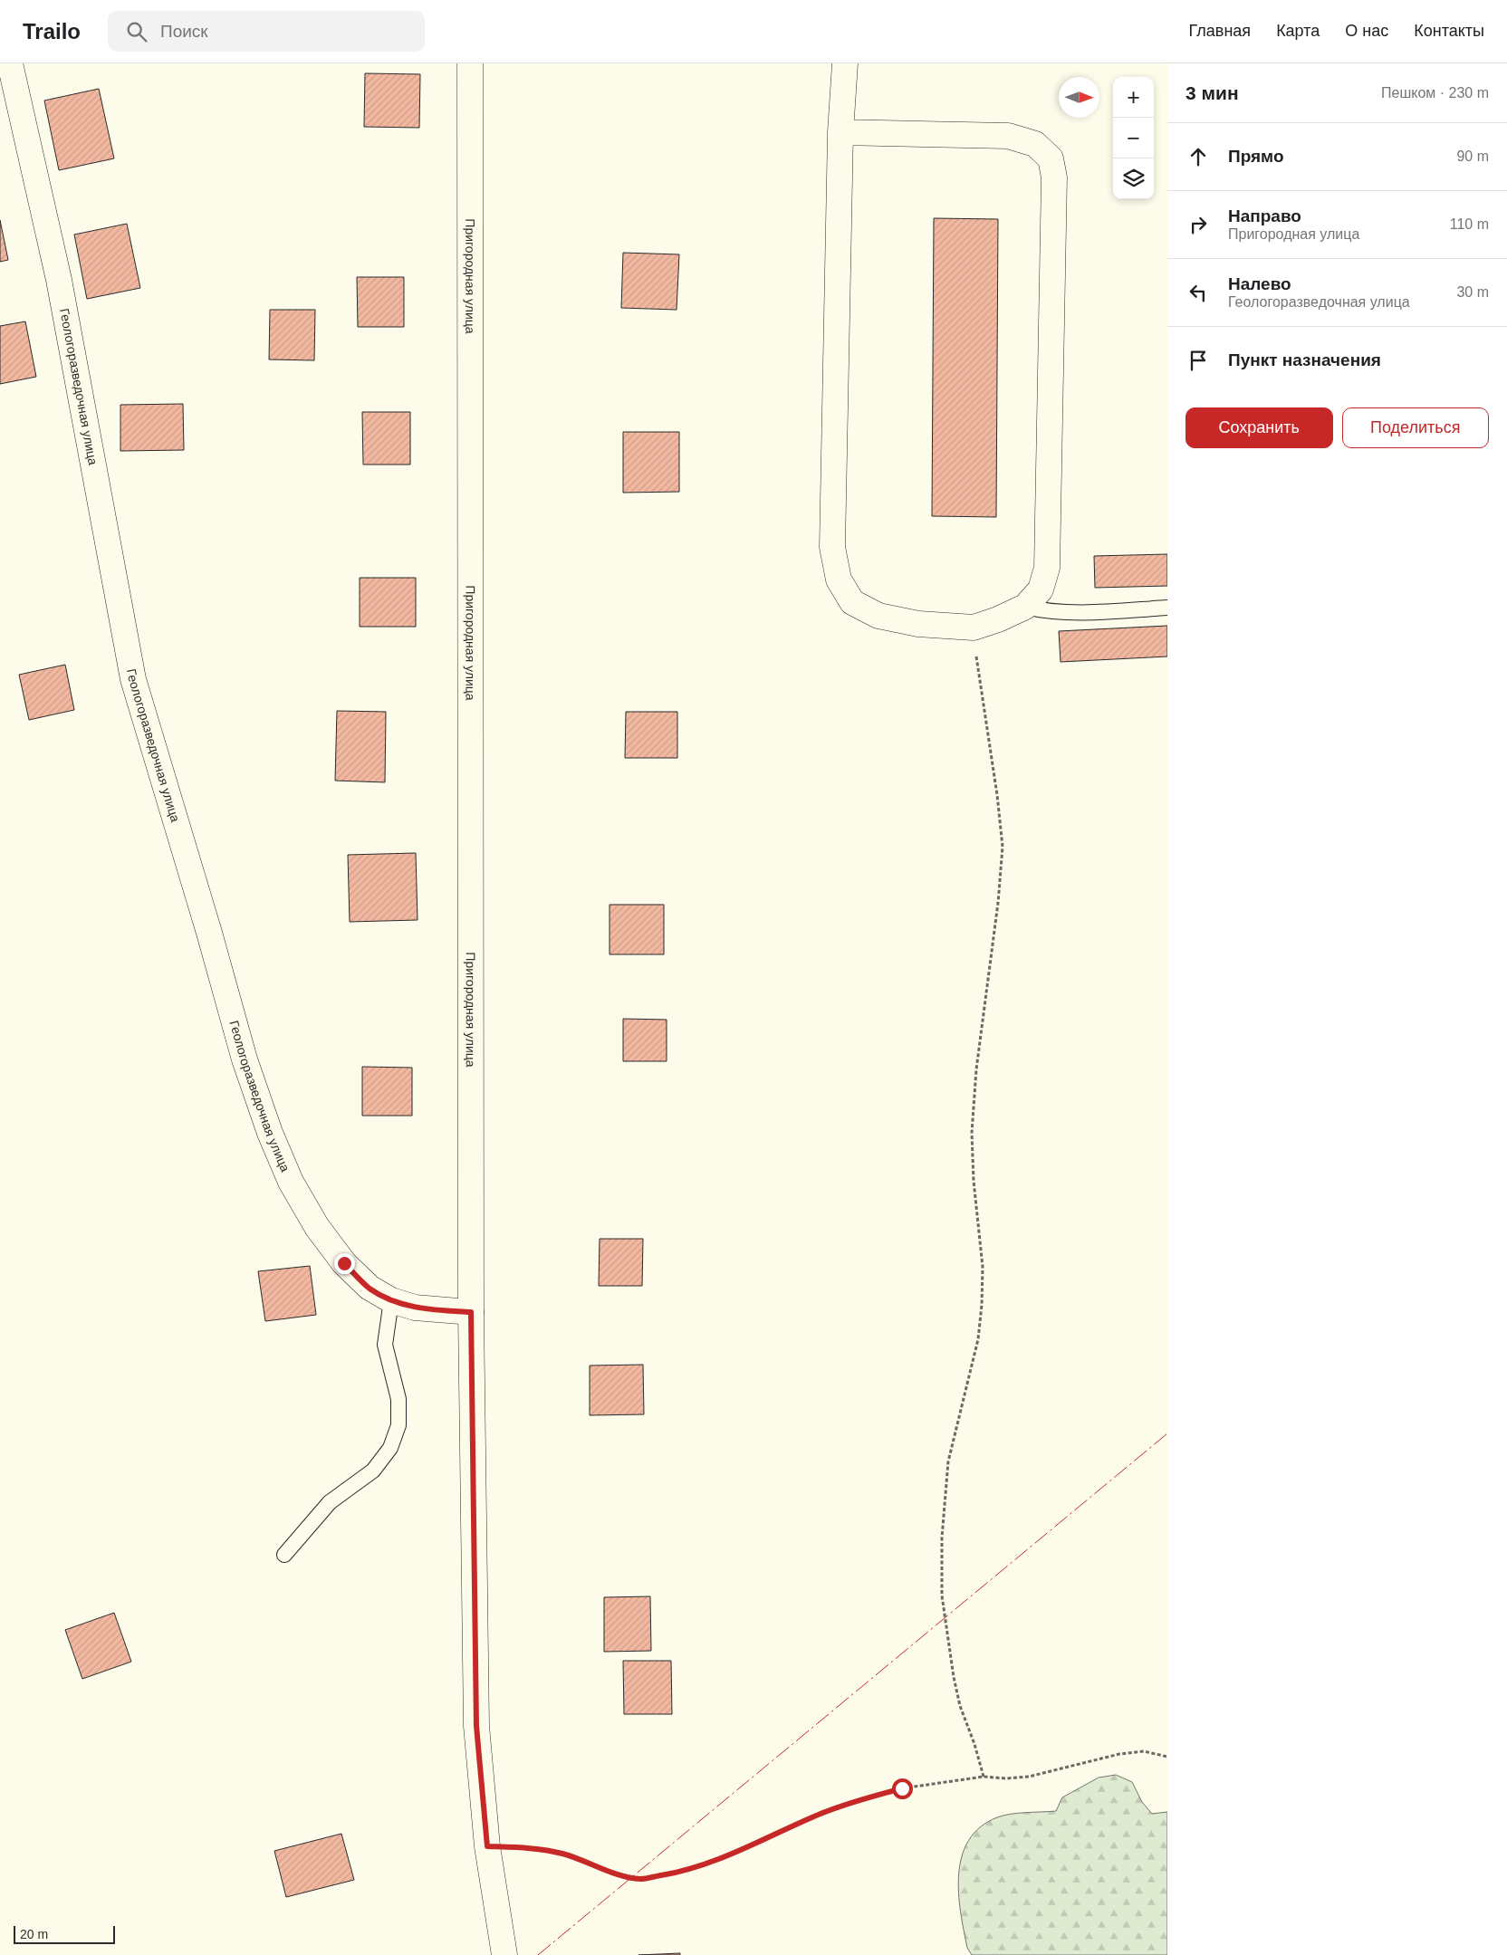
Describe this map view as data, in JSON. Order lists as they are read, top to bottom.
{
  "streets": {
    "street": ["Пригородная улица", "Геологоразведочная улица"]
  },
  "crossings": [
    ["Пригородная улица", "Геологоразведочная улица"]
  ],
  "scale_bar": "20 m",
  "north": "right",
  "page": {
    "header": "Trailo",
    "search": "Поиск",
    "nav": [
      "Главная",
      "Карта",
      "О нас",
      "Контакты"
    ],
    "heading": ["3 мин", "Пешком · 230 m"],
    "map_buttons": ["+", "−"],
    "list": [
      ["Прямо", "90 m"],
      ["Направо", "Пригородная улица", "110 m"],
      ["Налево", "Геологоразведочная улица", "30 m"],
      "Пункт назначения"
    ],
    "buttons": ["Сохранить", "Поделиться"],
    "scale": "20 m"
  }
}
